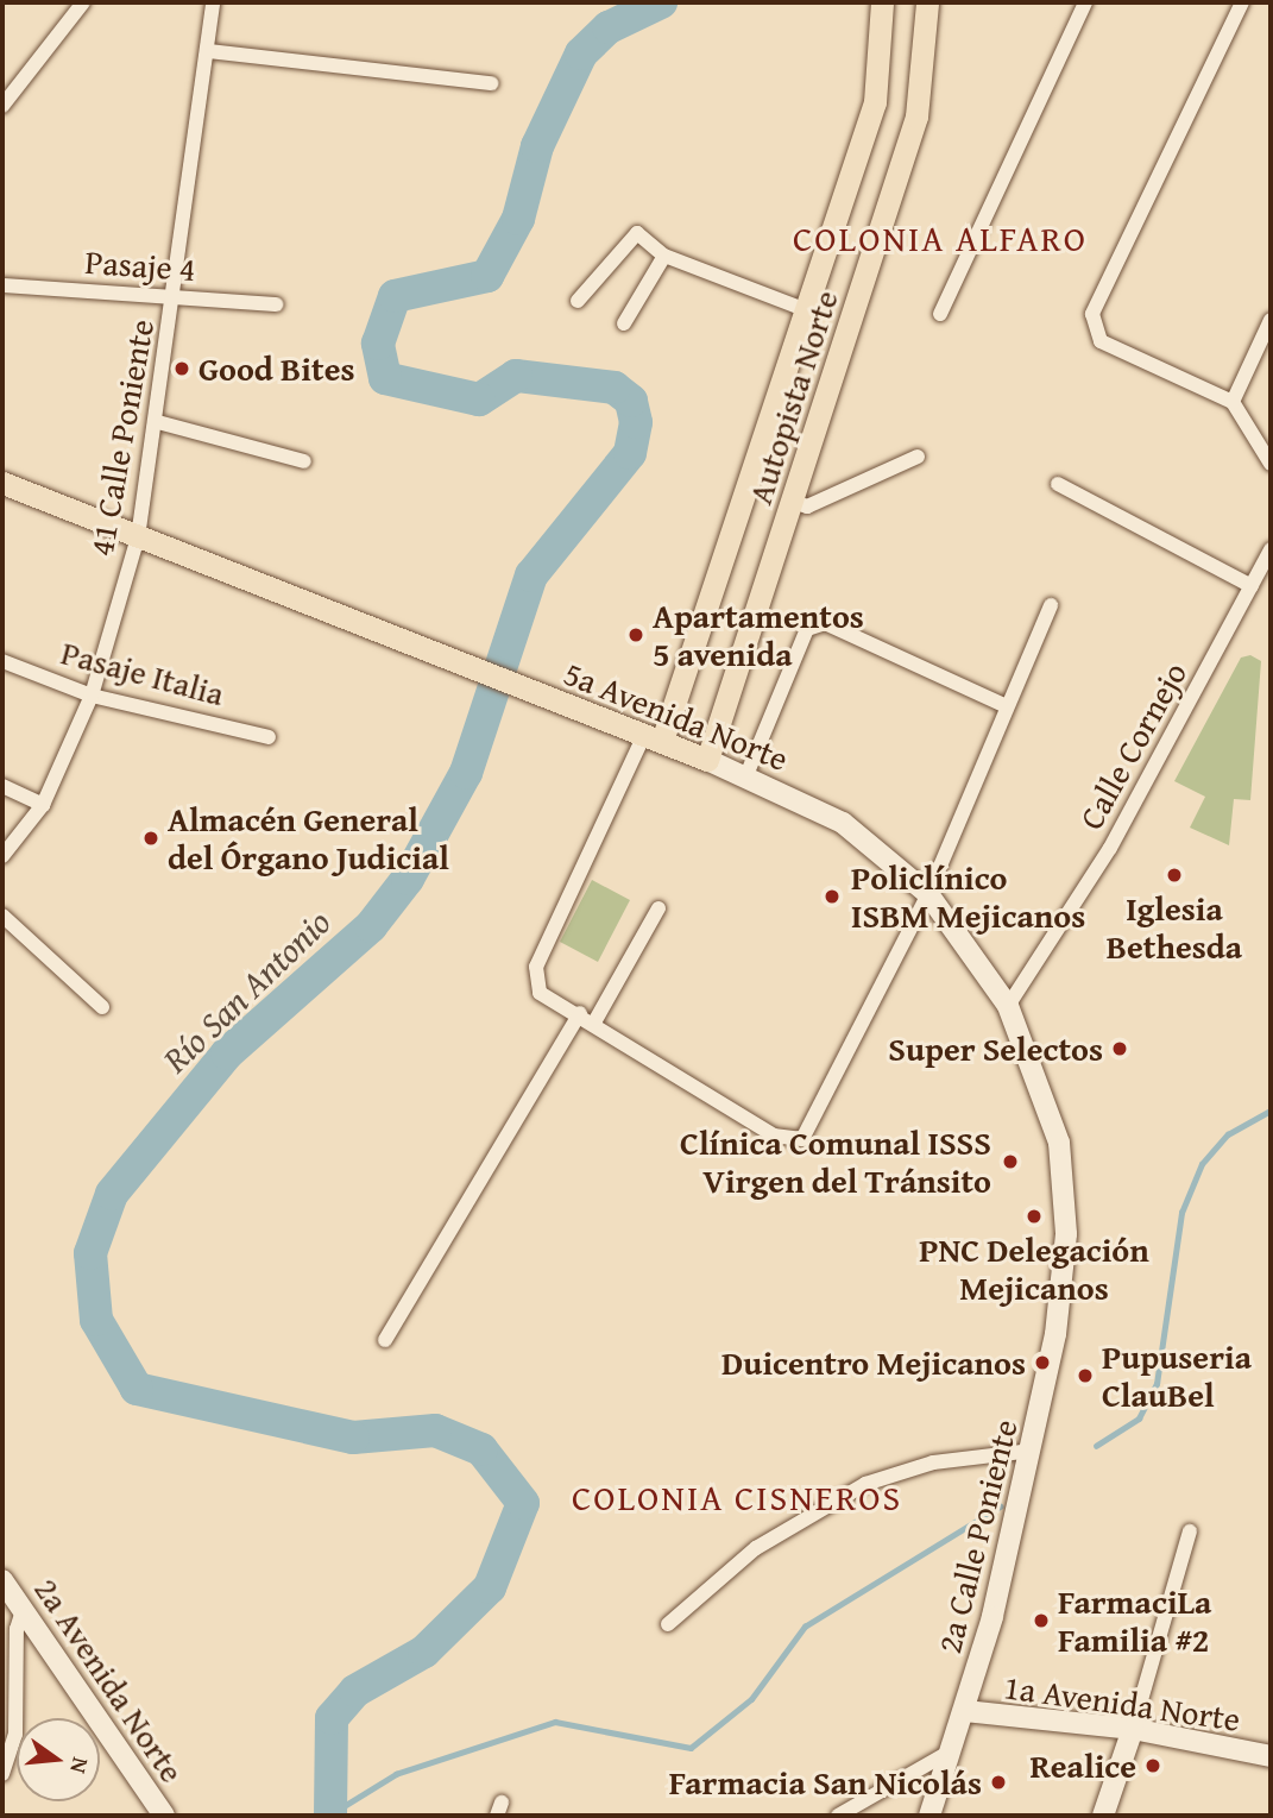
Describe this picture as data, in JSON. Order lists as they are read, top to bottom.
{
  "streets": {
    "main road": [
      "Autopista Norte",
      "5a Avenida Norte",
      "2a Calle Poniente",
      "2a Avenida Norte",
      "1a Avenida Norte"
    ],
    "street": [
      "Pasaje 4",
      "41 Calle Poniente",
      "Pasaje Italia",
      "Calle Cornejo"
    ]
  },
  "crossings": [
    ["Pasaje 4", "41 Calle Poniente"],
    ["Autopista Norte", "5a Avenida Norte"],
    ["41 Calle Poniente", "Pasaje Italia"],
    ["41 Calle Poniente", "5a Avenida Norte"],
    ["5a Avenida Norte", "Calle Cornejo"],
    ["5a Avenida Norte", "2a Calle Poniente"],
    ["2a Calle Poniente", "1a Avenida Norte"]
  ],
  "districts": ["COLONIA ALFARO", "COLONIA CISNEROS"],
  "water": ["Río San Antonio"],
  "places": [
    "Good Bites",
    "Apartamentos 5 avenida",
    "Almacén General del Órgano Judicial",
    "Iglesia Bethesda",
    "Policlínico ISBM Mejicanos",
    "Super Selectos",
    "Clínica Comunal ISSS Virgen del Tránsito",
    "PNC Delegación Mejicanos",
    "Duicentro Mejicanos",
    "Pupuseria ClauBel",
    "FarmaciLa Familia #2",
    "Realice",
    "Farmacia San Nicolás"
  ],
  "north": "right"
}
